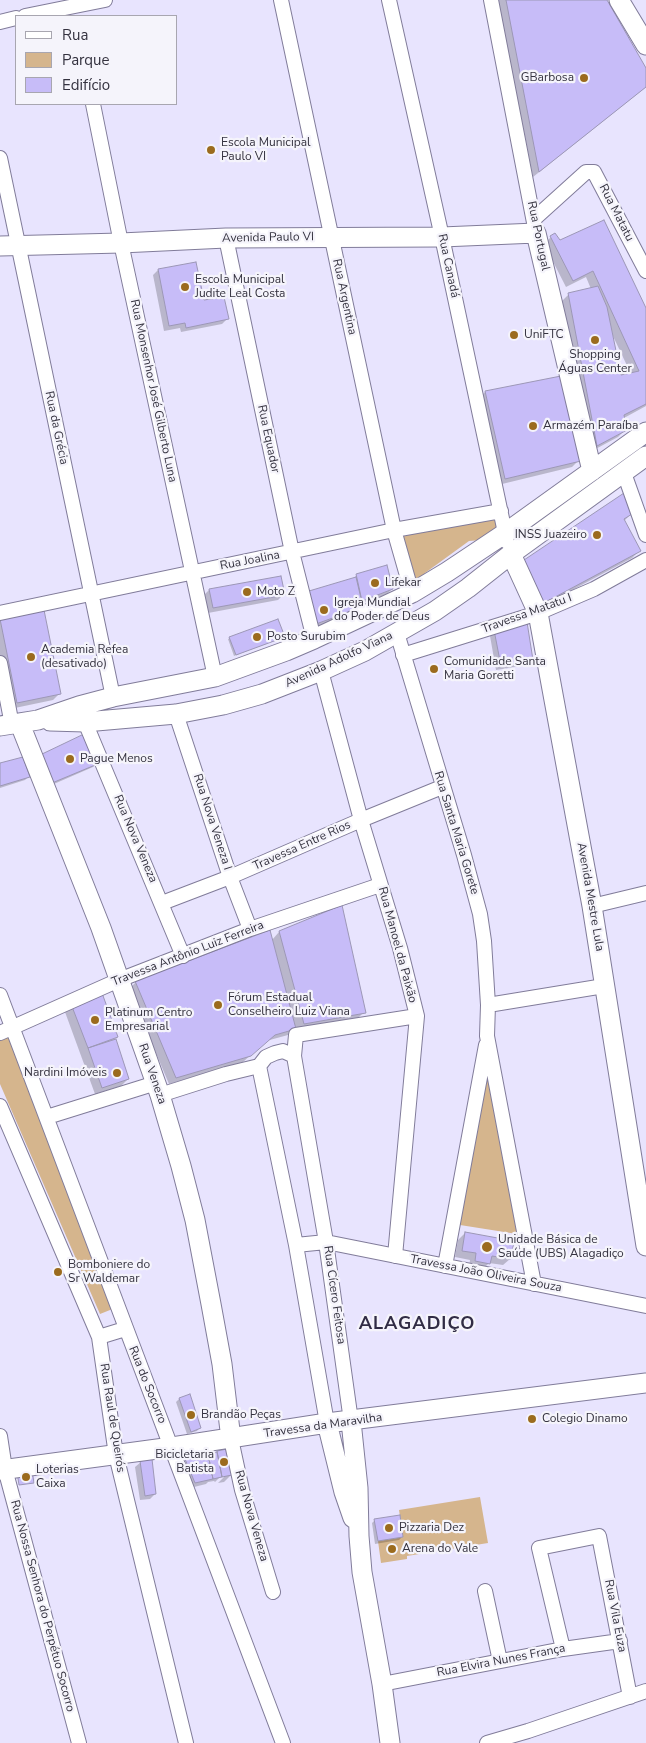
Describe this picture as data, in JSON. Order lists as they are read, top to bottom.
{
  "streets": {
    "street": [
      "Rua Matatu",
      "Rua Portugal",
      "Avenida Paulo VI",
      "Rua Canadá",
      "Rua Argentina",
      "Rua Monsenhor José Gilberto Luna",
      "Rua da Grécia",
      "Rua Equador",
      "Rua Joalina",
      "Travessa Matatu I",
      "Avenida Adolfo Viana",
      "Rua Nova Veneza I",
      "Rua Santa Maria Gorete",
      "Rua Nova Veneza",
      "Travessa Entre Rios",
      "Avenida Mestre Lula",
      "Rua Manoel da Paixão",
      "Travessa Antônio Luiz Ferreira",
      "Rua Veneza",
      "Travessa João Oliveira Souza",
      "Rua Cícero Feitosa",
      "Rua do Socorro",
      "Rua Raul de Queirós",
      "Travessa da Maravilha",
      "Rua Nossa Senhora do Perpétuo Socorro",
      "Rua Vila Euza",
      "Rua Elvira Nunes França"
    ]
  },
  "crossings": [
    ["Rua Matatu", "Rua Portugal"],
    ["Rua Matatu", "Avenida Paulo VI"],
    ["Rua Portugal", "Avenida Paulo VI"],
    ["Rua Portugal", "Avenida Adolfo Viana"],
    ["Avenida Paulo VI", "Rua Canadá"],
    ["Avenida Paulo VI", "Rua Argentina"],
    ["Avenida Paulo VI", "Rua Monsenhor José Gilberto Luna"],
    ["Avenida Paulo VI", "Rua da Grécia"],
    ["Avenida Paulo VI", "Rua Equador"],
    ["Rua Canadá", "Rua Joalina"],
    ["Rua Canadá", "Avenida Adolfo Viana"],
    ["Rua Canadá", "Avenida Mestre Lula"],
    ["Rua Argentina", "Rua Joalina"],
    ["Rua Argentina", "Avenida Adolfo Viana"],
    ["Rua Monsenhor José Gilberto Luna", "Rua Joalina"],
    ["Rua Monsenhor José Gilberto Luna", "Avenida Adolfo Viana"],
    ["Rua da Grécia", "Rua Joalina"],
    ["Rua da Grécia", "Avenida Adolfo Viana"],
    ["Rua Equador", "Rua Joalina"],
    ["Rua Equador", "Avenida Adolfo Viana"],
    ["Travessa Matatu I", "Rua Santa Maria Gorete"],
    ["Travessa Matatu I", "Avenida Mestre Lula"],
    ["Avenida Adolfo Viana", "Rua Nova Veneza I"],
    ["Avenida Adolfo Viana", "Rua Santa Maria Gorete"],
    ["Avenida Adolfo Viana", "Rua Nova Veneza"],
    ["Avenida Adolfo Viana", "Avenida Mestre Lula"],
    ["Avenida Adolfo Viana", "Rua Manoel da Paixão"],
    ["Avenida Adolfo Viana", "Rua Veneza"],
    ["Rua Nova Veneza I", "Travessa Entre Rios"],
    ["Rua Nova Veneza I", "Travessa Antônio Luiz Ferreira"],
    ["Rua Santa Maria Gorete", "Travessa Entre Rios"],
    ["Rua Santa Maria Gorete", "Travessa João Oliveira Souza"],
    ["Rua Nova Veneza", "Travessa Entre Rios"],
    ["Rua Nova Veneza", "Travessa Antônio Luiz Ferreira"],
    ["Rua Nova Veneza", "Rua Veneza"],
    ["Rua Nova Veneza", "Travessa da Maravilha"],
    ["Travessa Entre Rios", "Rua Manoel da Paixão"],
    ["Rua Manoel da Paixão", "Travessa Antônio Luiz Ferreira"],
    ["Rua Manoel da Paixão", "Travessa João Oliveira Souza"],
    ["Travessa Antônio Luiz Ferreira", "Rua Veneza"],
    ["Travessa Antônio Luiz Ferreira", "Rua do Socorro"],
    ["Rua Veneza", "Travessa da Maravilha"],
    ["Travessa João Oliveira Souza", "Rua Cícero Feitosa"],
    ["Rua Cícero Feitosa", "Travessa da Maravilha"],
    ["Rua Cícero Feitosa", "Rua Elvira Nunes França"],
    ["Rua do Socorro", "Travessa da Maravilha"],
    ["Rua Raul de Queirós", "Travessa da Maravilha"],
    ["Travessa da Maravilha", "Rua Nossa Senhora do Perpétuo Socorro"],
    ["Rua Vila Euza", "Rua Elvira Nunes França"]
  ],
  "districts": ["ALAGADIÇO"],
  "places": [
    "GBarbosa",
    "Escola Municipal Paulo VI",
    "Escola Municipal Judite Leal Costa",
    "UniFTC",
    "Shopping Águas Center",
    "Armazém Paraíba",
    "INSS Juazeiro",
    "Lifekar",
    "Moto Z",
    "Igreja Mundial do Poder de Deus",
    "Posto Surubim",
    "Academia Refea (desativado)",
    "Comunidade Santa Maria Goretti",
    "Pague Menos",
    "Fórum Estadual Conselheiro Luiz Viana",
    "Platinum Centro Empresarial",
    "Nardini Imóveis",
    "Unidade Básica de Saúde (UBS) Alagadiço",
    "Bomboniere do Sr Waldemar",
    "Brandão Peças",
    "Colegio Dinamo",
    "Bicicletaria Batista",
    "Loterias Caixa",
    "Pizzaria Dez",
    "Arena do Vale"
  ],
  "legend": ["Rua", "Parque", "Edifício"]
}
